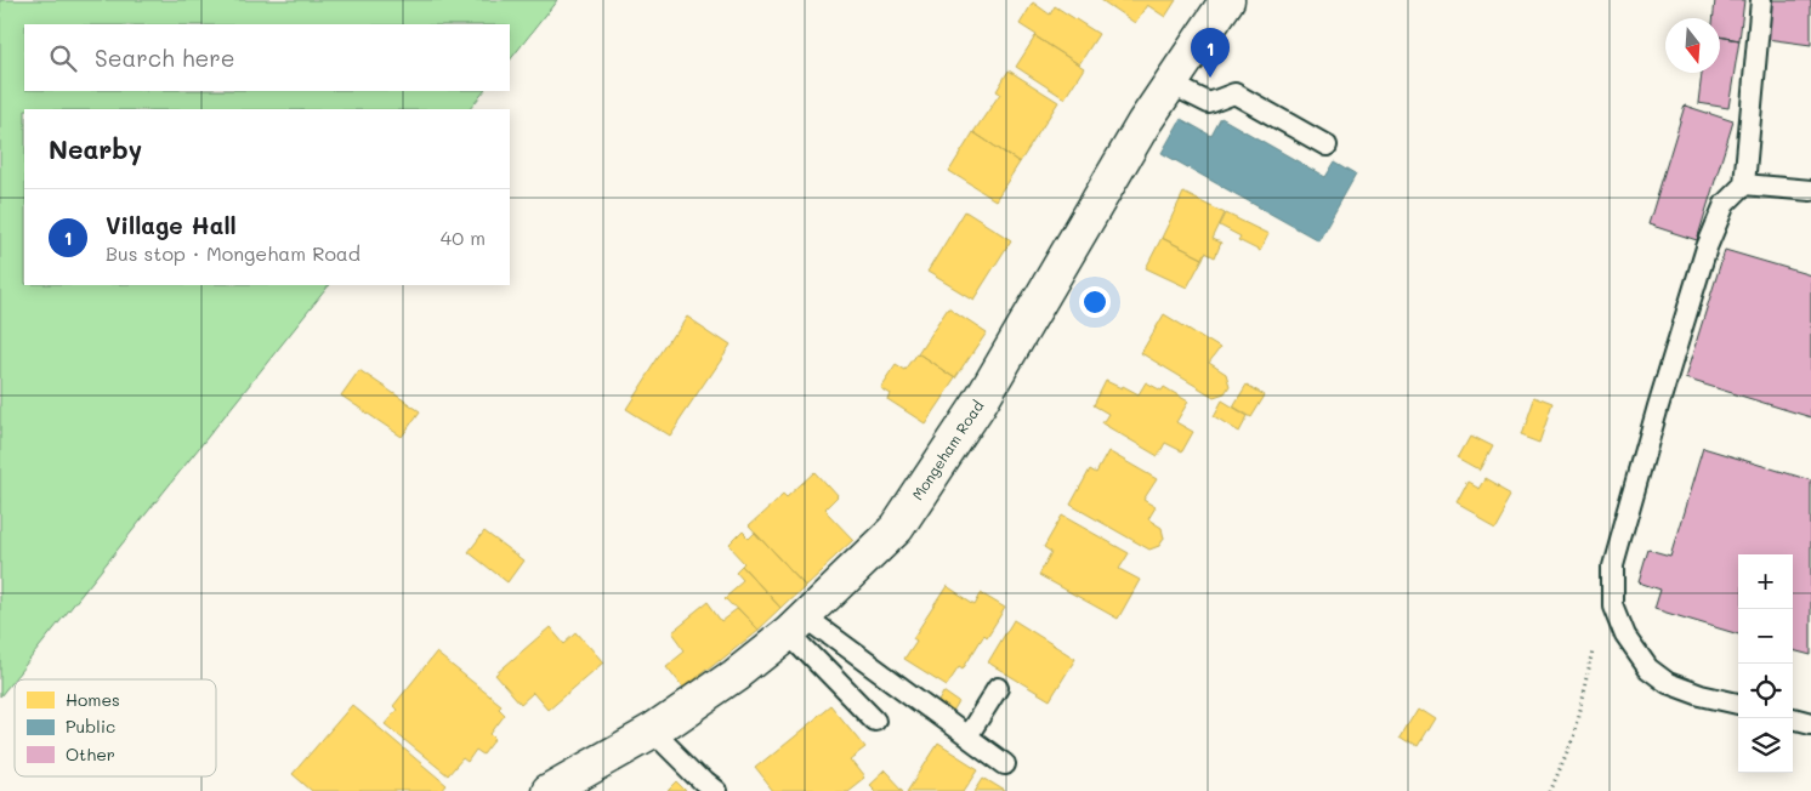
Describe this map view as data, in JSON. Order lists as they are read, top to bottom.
{
  "streets": {
    "street": ["Mongeham Road"]
  },
  "legend": ["Homes", "Public", "Other"],
  "north": "bottom",
  "page": {
    "search": "Search here",
    "pins": "1",
    "heading": "Nearby",
    "list": [
      {
        "mark": "1",
        "name": "Village Hall",
        "note": "Bus stop · Mongeham Road",
        "value": "40 m"
      }
    ],
    "map_buttons": ["+", "−"]
  }
}
